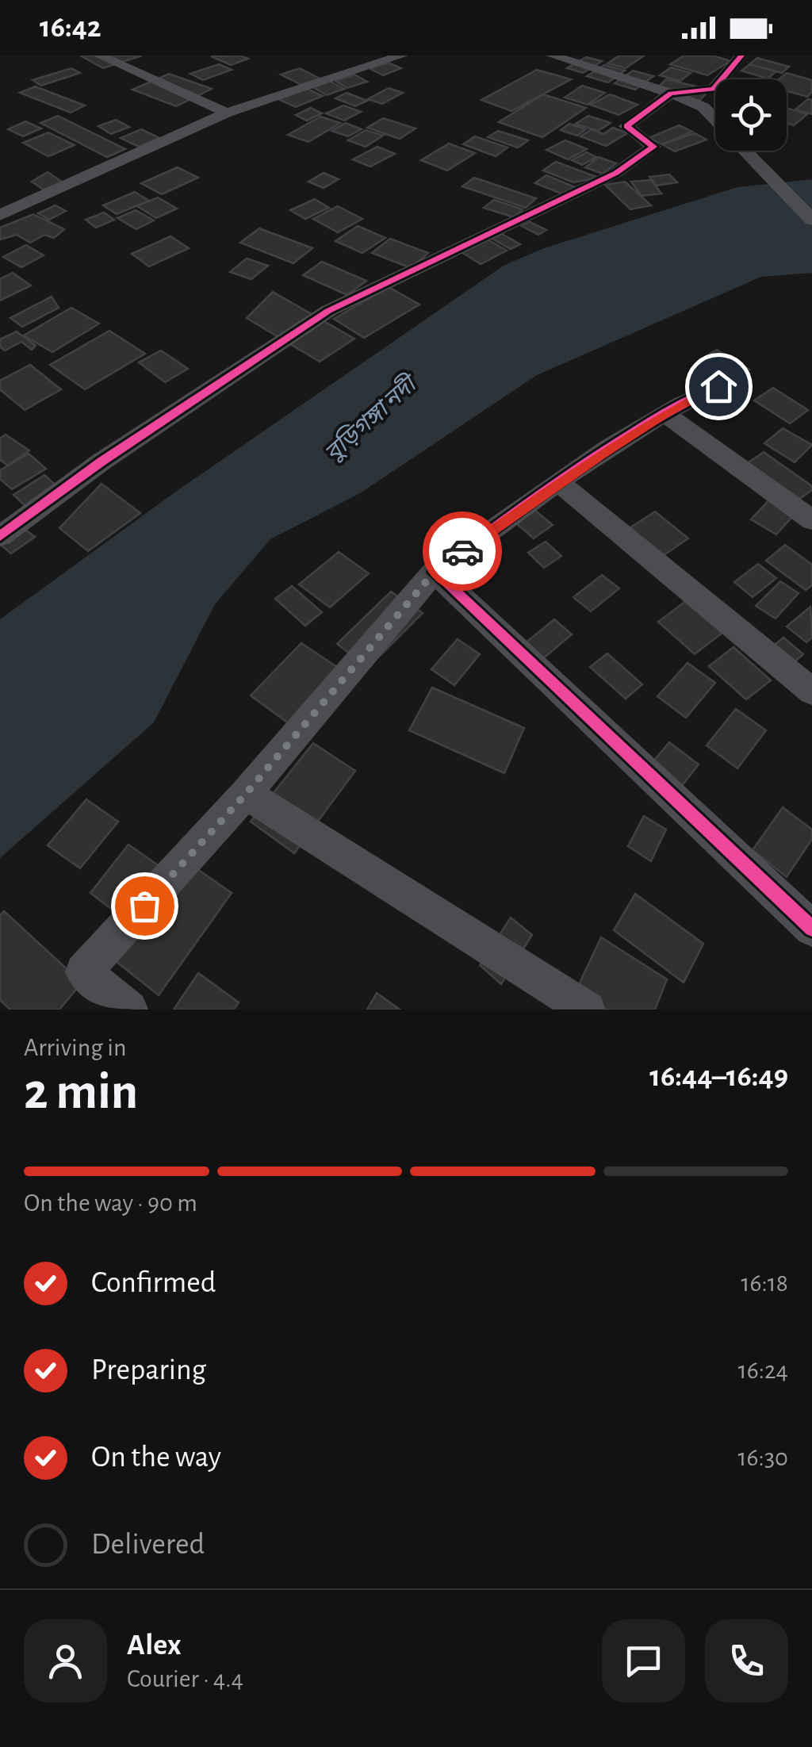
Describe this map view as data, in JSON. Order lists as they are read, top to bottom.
{
  "water": ["বুড়িগঙ্গা নদী"],
  "page": {
    "status": "16:42",
    "heading": ["2 min", "Arriving in", "16:44–16:49"],
    "panel": ["Alex", "Courier · 4.4"],
    "bar": "On the way · 90 m",
    "list": [
      ["Confirmed", "16:18"],
      ["Preparing", "16:24"],
      ["On the way", "16:30"],
      "Delivered"
    ]
  }
}
